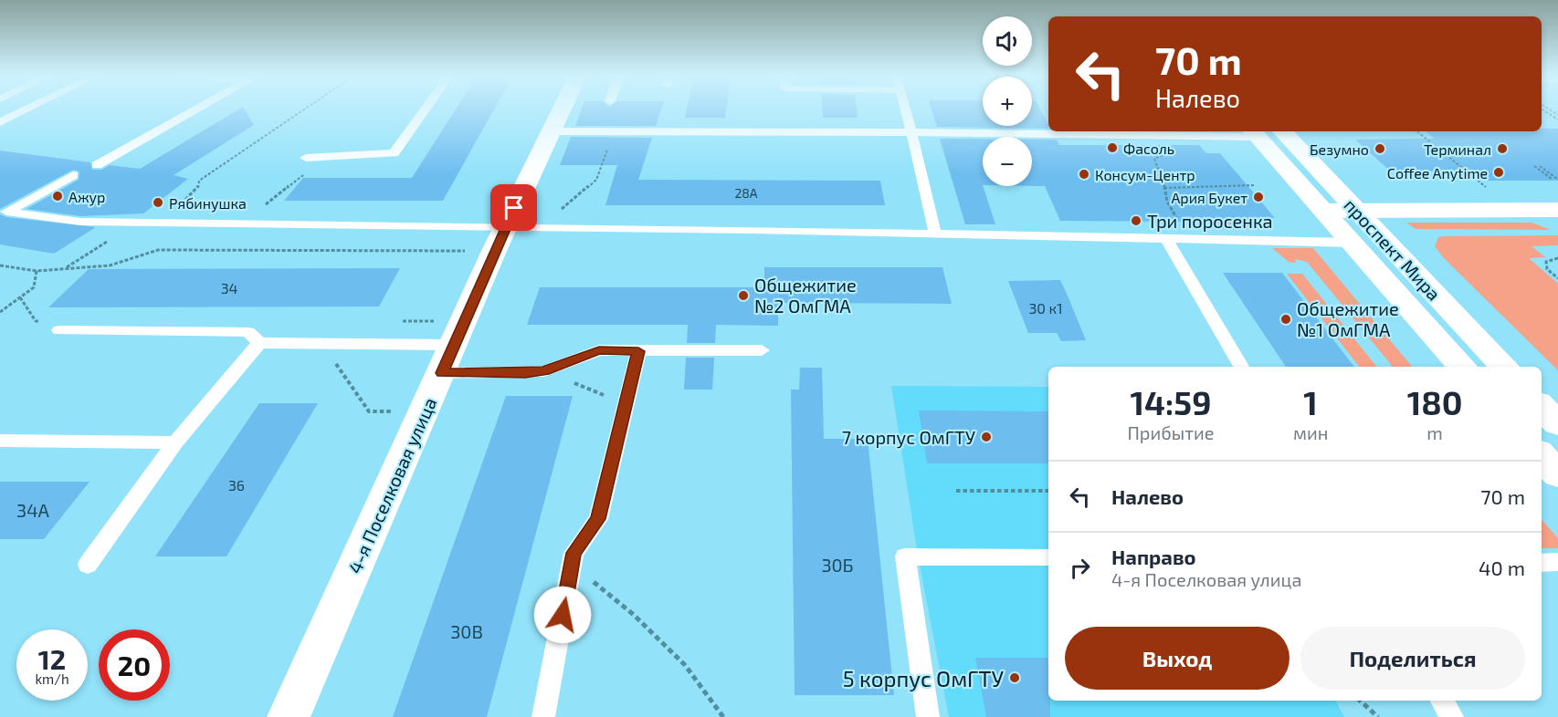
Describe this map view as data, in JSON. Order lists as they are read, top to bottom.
{
  "streets": {
    "street": ["проспект Мира", "4-я Поселковая улица"]
  },
  "places": [
    "Фасоль",
    "Безумно",
    "Терминал",
    "Coffee Anytime",
    "Консум-Центр",
    "Ажур",
    "Ария Букет",
    "Рябинушка",
    "Три поросенка",
    "Общежитие №2 ОмГМА",
    "Общежитие №1 ОмГМА",
    "7 корпус ОмГТУ",
    "5 корпус ОмГТУ"
  ],
  "house_numbers": [
    "28А",
    "34",
    "30 к1",
    "36",
    "34А",
    "30Б",
    "30В"
  ],
  "page": {
    "map_buttons": ["+", "−"],
    "turn": ["70 m", "Налево"],
    "eta": [
      "14:59",
      "Прибытие",
      "1",
      "мин",
      "180",
      "m"
    ],
    "list": [
      {
        "name": "Налево",
        "value": "70 m"
      },
      {
        "name": "Направо",
        "note": "4-я Поселковая улица",
        "value": "40 m"
      }
    ],
    "buttons": ["Выход", "Поделиться"],
    "speed": "12 km/h",
    "limit": "20"
  }
}
